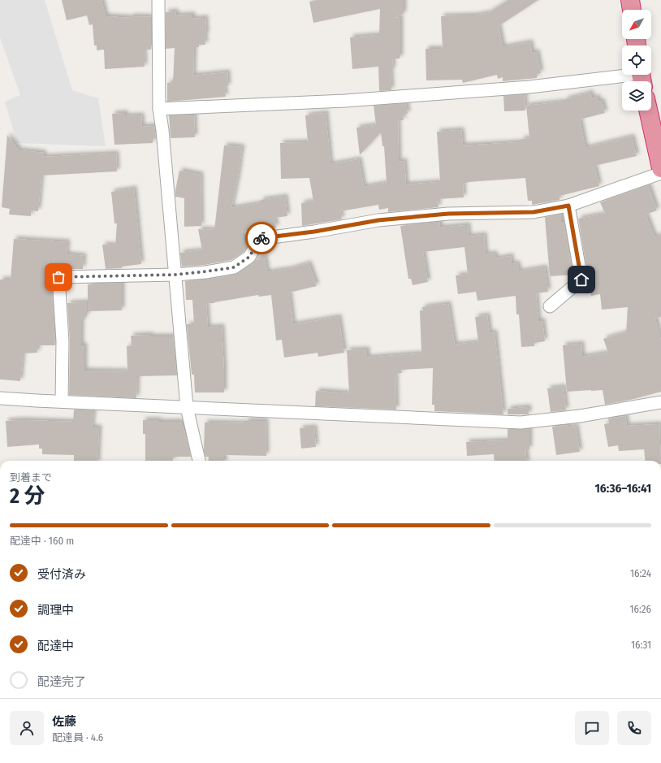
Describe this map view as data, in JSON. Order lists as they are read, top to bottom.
{
  "north": "bottom left",
  "page": {
    "heading": ["2 分", "到着まで", "16:36–16:41"],
    "panel": ["佐藤", "配達員 · 4.6"],
    "bar": "配達中 · 160 m",
    "list": [
      ["受付済み", "16:24"],
      ["調理中", "16:26"],
      ["配達中", "16:31"],
      "配達完了"
    ]
  }
}
